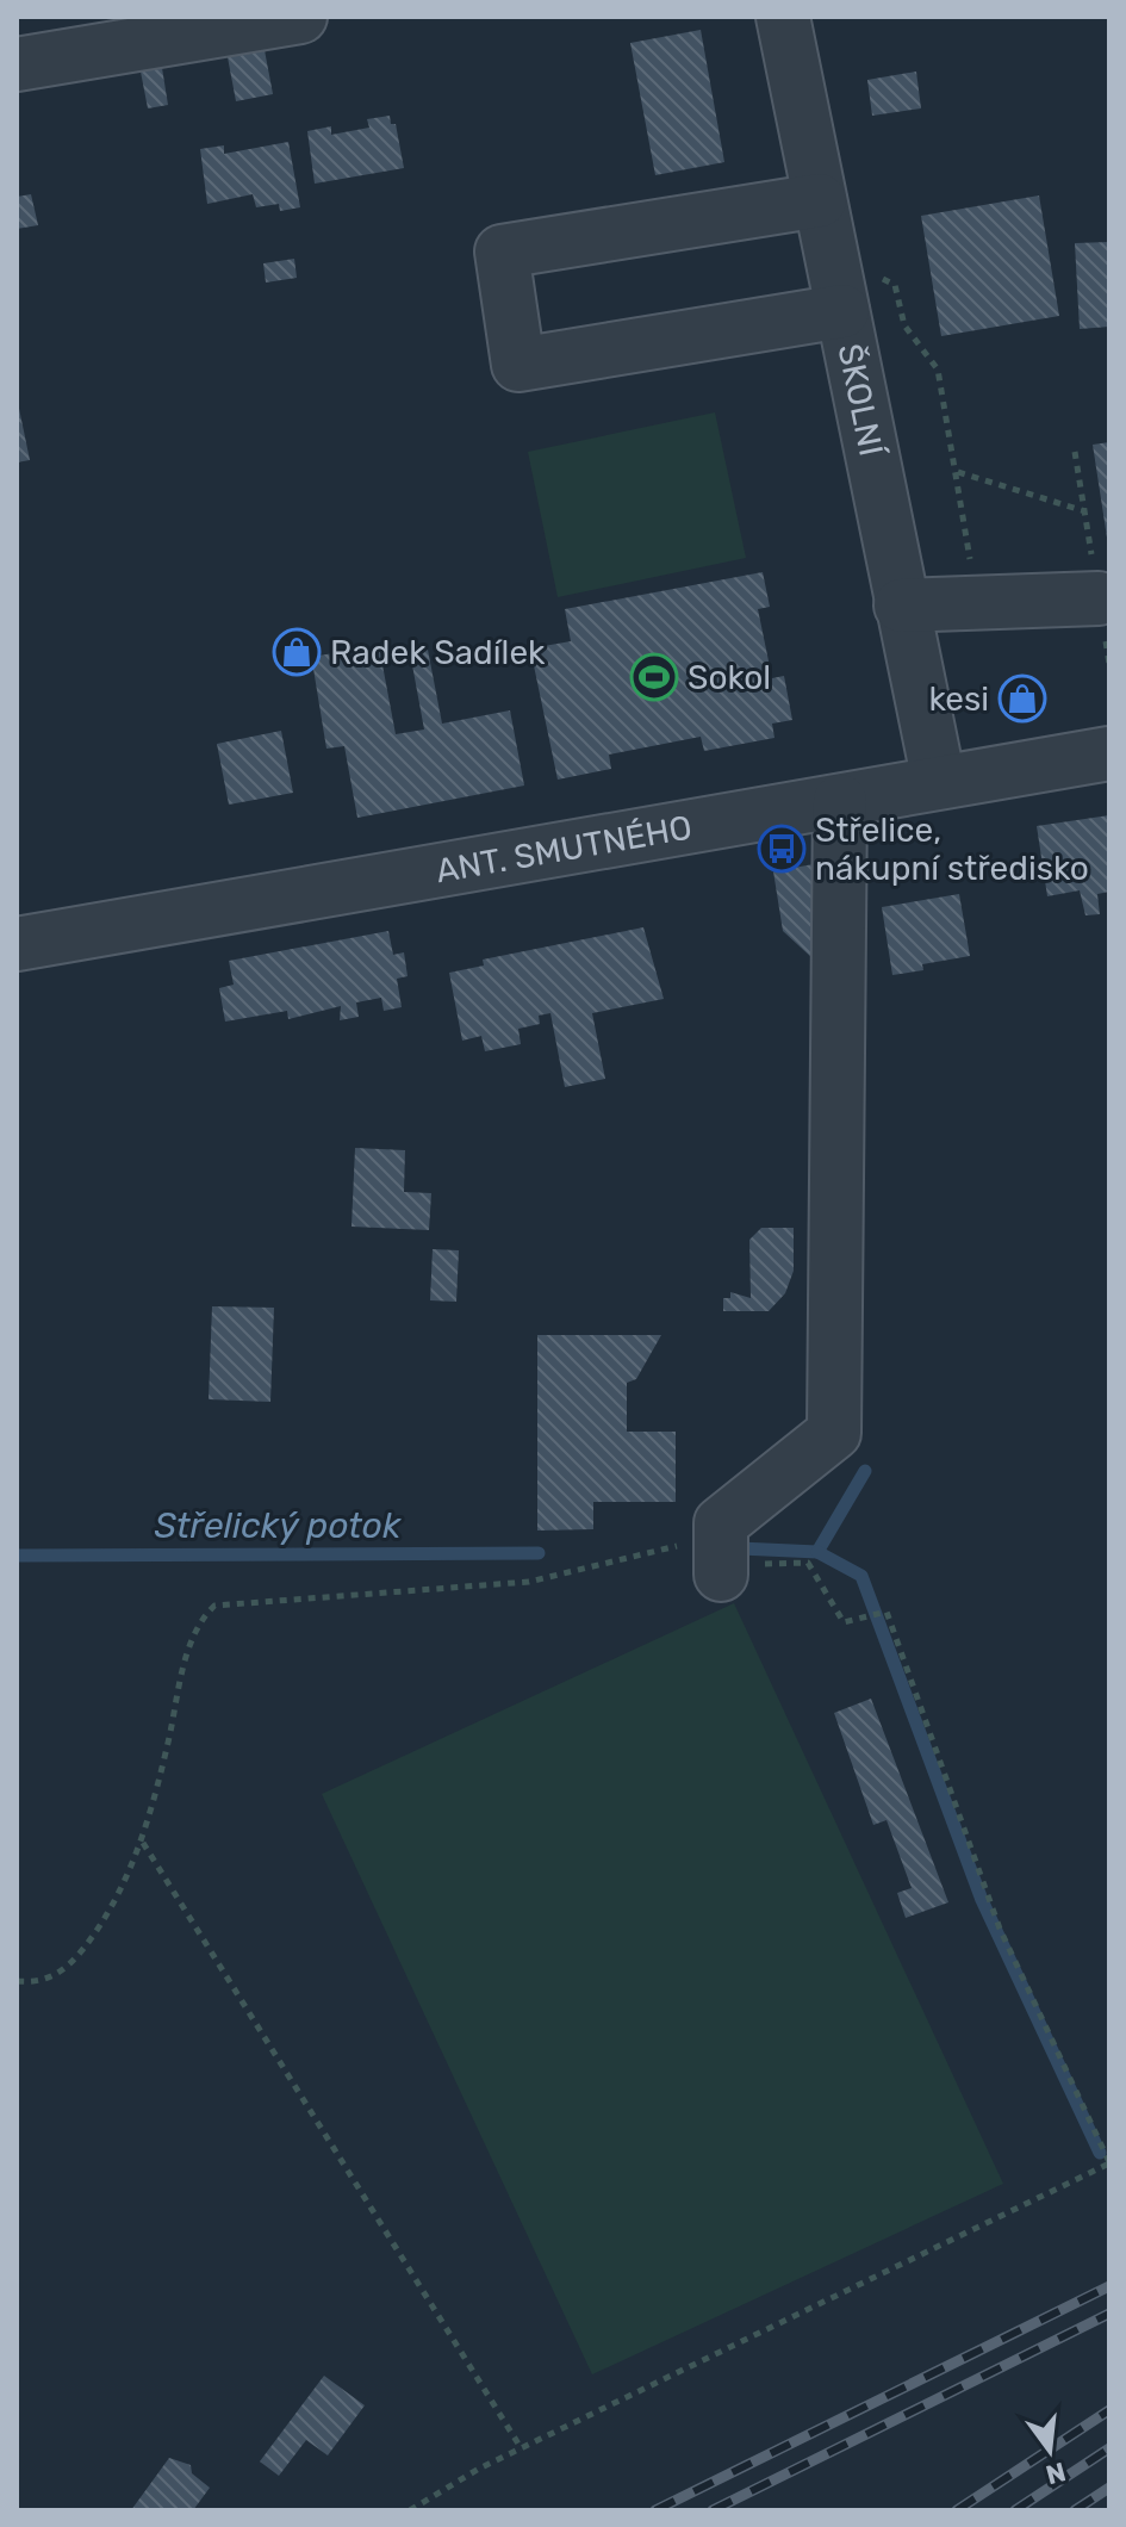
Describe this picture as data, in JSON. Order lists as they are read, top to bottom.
{
  "streets": {
    "street": ["ŠKOLNÍ", "ANT. SMUTNÉHO"]
  },
  "crossings": [
    ["ŠKOLNÍ", "ANT. SMUTNÉHO"]
  ],
  "water": ["Střelický potok"],
  "places": {
    "shop": ["Radek Sadílek", "kesi"],
    "sports": ["Sokol"],
    "bus stop": ["Střelice, nákupní středisko"]
  },
  "north": "bottom"
}
